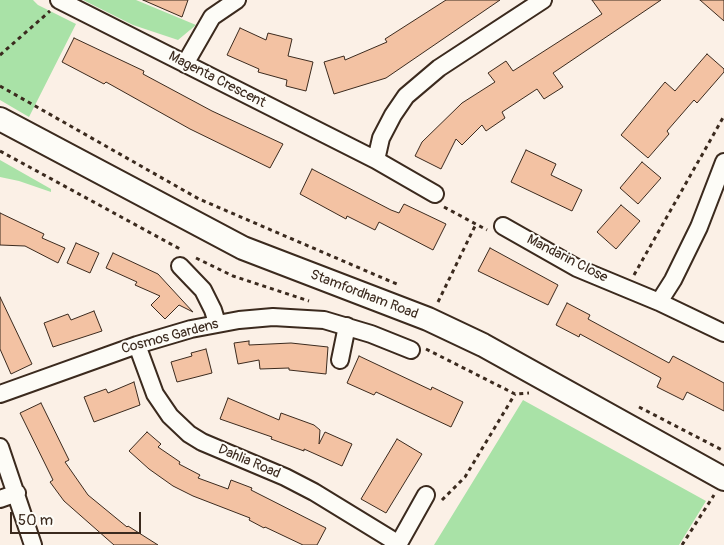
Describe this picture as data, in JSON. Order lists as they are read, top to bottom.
{
  "streets": {
    "main road": ["Stamfordham Road"],
    "street": [
      "Magenta Crescent",
      "Mandarin Close",
      "Cosmos Gardens",
      "Dahlia Road"
    ]
  },
  "crossings": [
    ["Cosmos Gardens", "Dahlia Road"]
  ],
  "scale_bar": "50 m"
}
